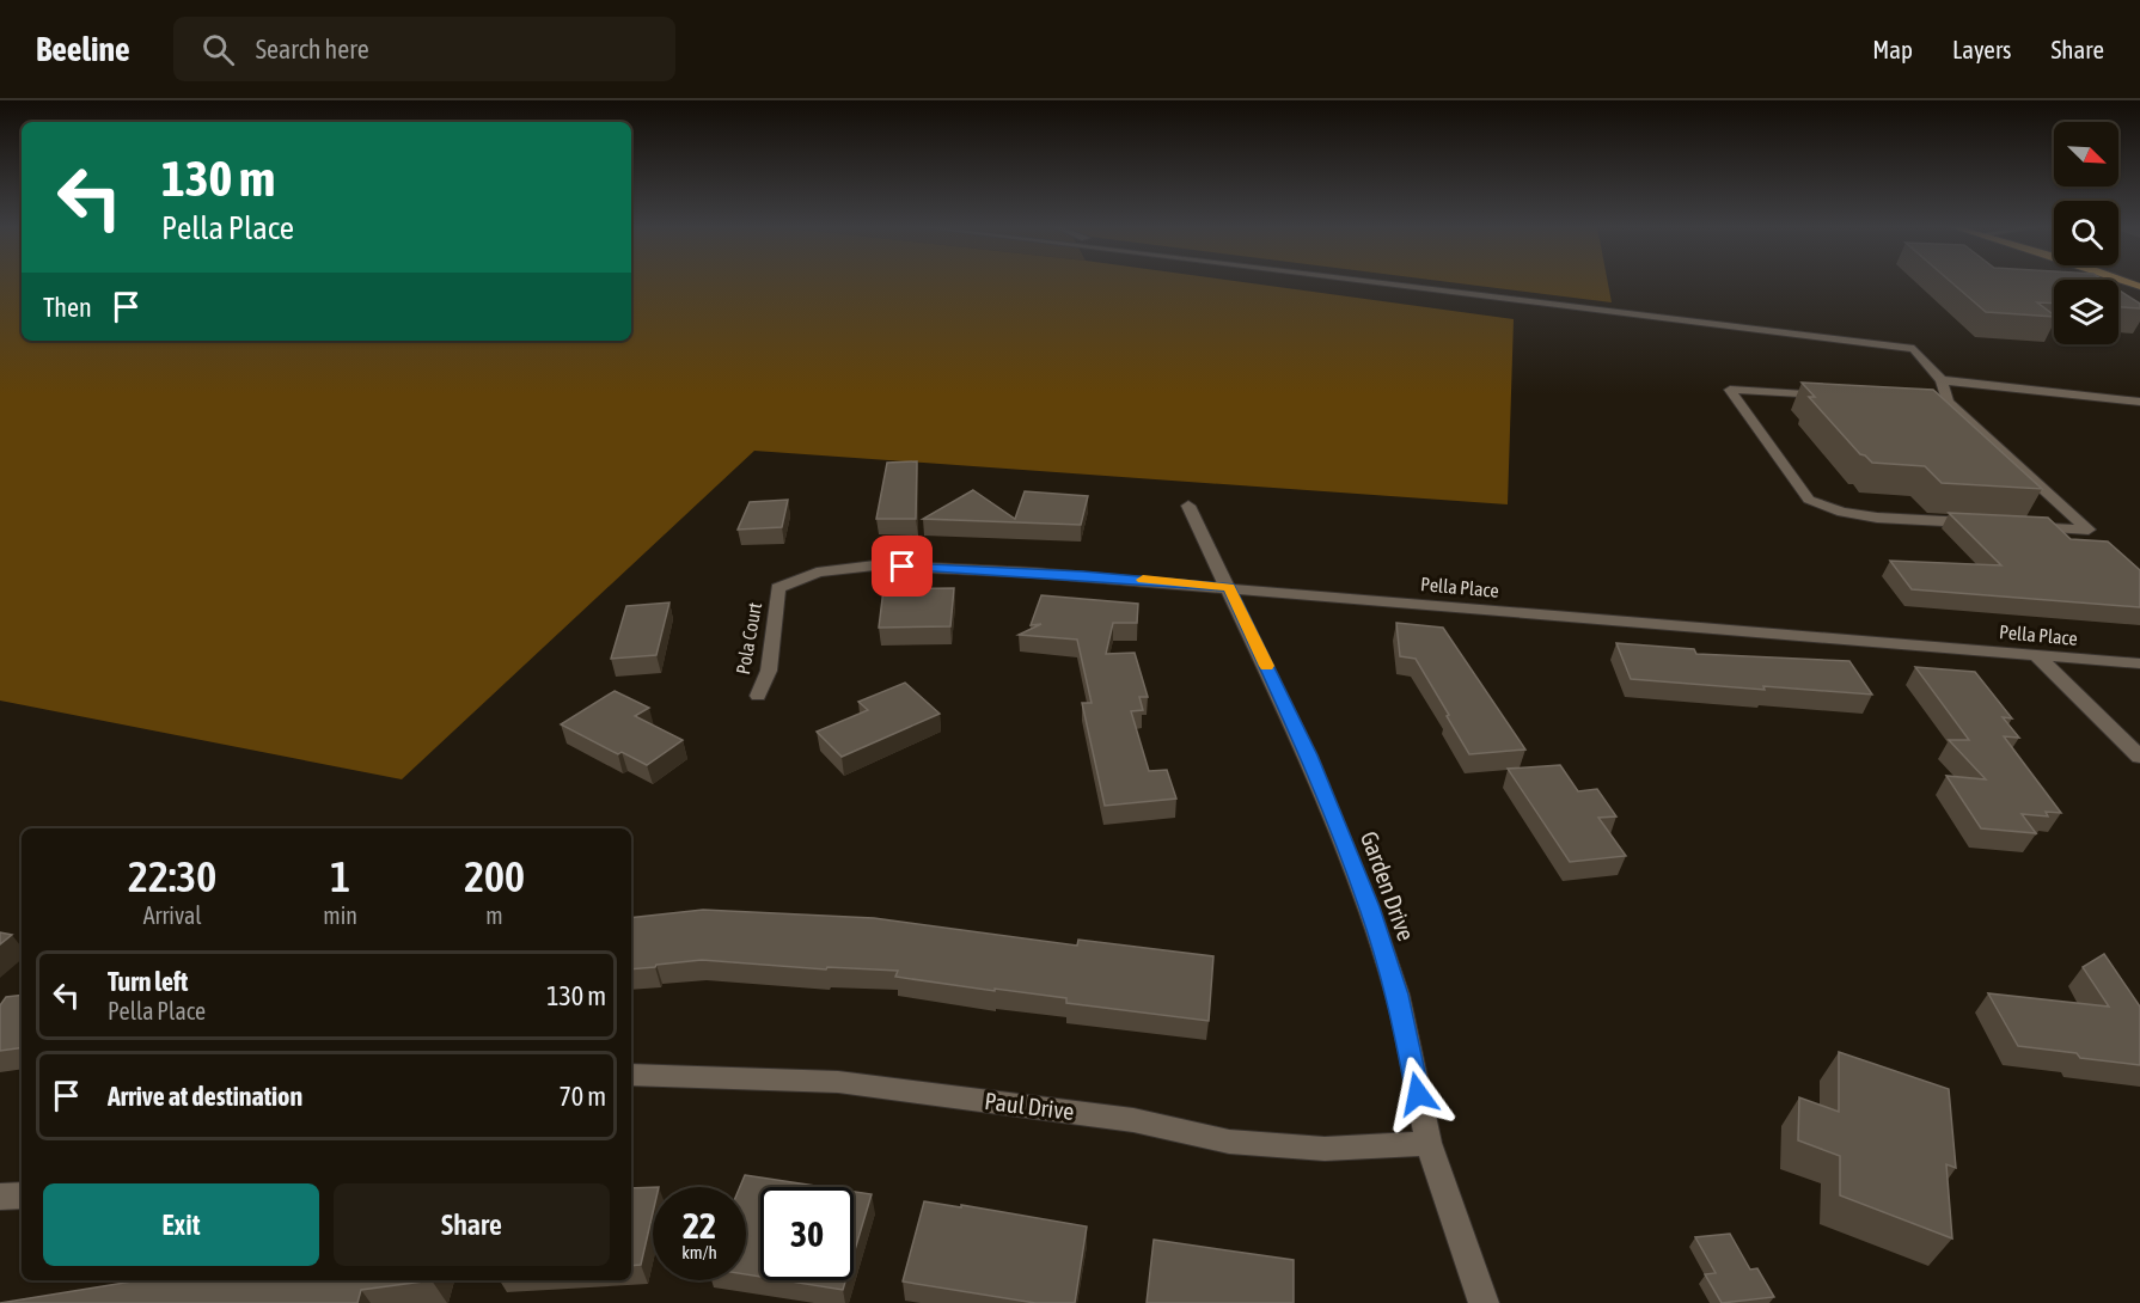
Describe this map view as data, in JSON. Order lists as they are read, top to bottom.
{
  "streets": {
    "street": [
      "Pella Place",
      "Pola Court",
      "Garden Drive",
      "Paul Drive"
    ]
  },
  "crossings": [
    ["Pella Place", "Pola Court"],
    ["Pella Place", "Garden Drive"],
    ["Garden Drive", "Paul Drive"]
  ],
  "north": "bottom right",
  "page": {
    "header": "Beeline",
    "search": "Search here",
    "nav": ["Map", "Layers", "Share"],
    "turn": ["130 m", "Pella Place"],
    "then": "Then",
    "eta": [
      "22:30",
      "Arrival",
      "1",
      "min",
      "200",
      "m"
    ],
    "list": [
      {
        "name": "Turn left",
        "note": "Pella Place",
        "value": "130 m"
      },
      {
        "name": "Arrive at destination",
        "value": "70 m"
      }
    ],
    "buttons": ["Exit", "Share"],
    "speed": "22 km/h",
    "limit": "30"
  }
}
